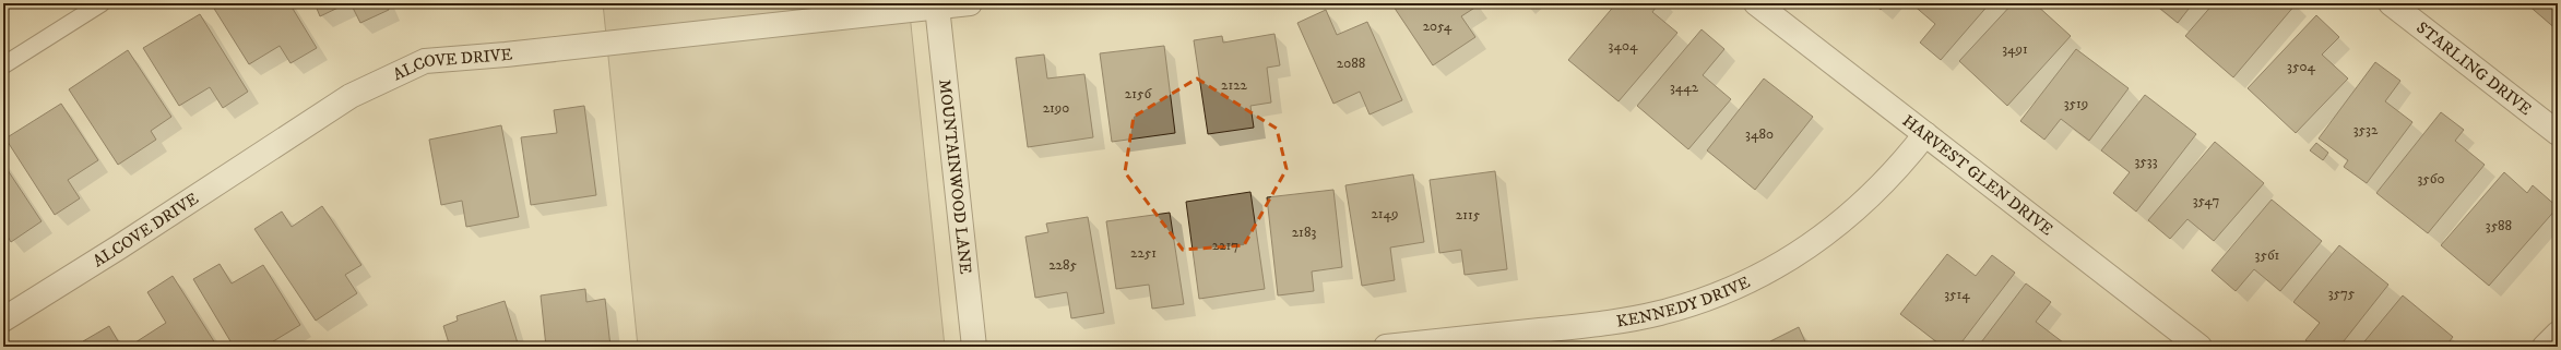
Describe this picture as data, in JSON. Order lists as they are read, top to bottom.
{
  "streets": {
    "street": [
      "ALCOVE DRIVE",
      "STARLING DRIVE",
      "HARVEST GLEN DRIVE",
      "MOUNTAINWOOD LANE",
      "KENNEDY DRIVE"
    ]
  },
  "crossings": [
    ["ALCOVE DRIVE", "MOUNTAINWOOD LANE"],
    ["HARVEST GLEN DRIVE", "KENNEDY DRIVE"]
  ],
  "house_numbers": [
    "2054",
    "3404",
    "3491",
    "2088",
    "3504",
    "2122",
    "3442",
    "2156",
    "3519",
    "2190",
    "3532",
    "3480",
    "3533",
    "3560",
    "3547",
    "2149",
    "2115",
    "3588",
    "2183",
    "2217",
    "2251",
    "3561",
    "2285",
    "3575",
    "3514"
  ]
}
